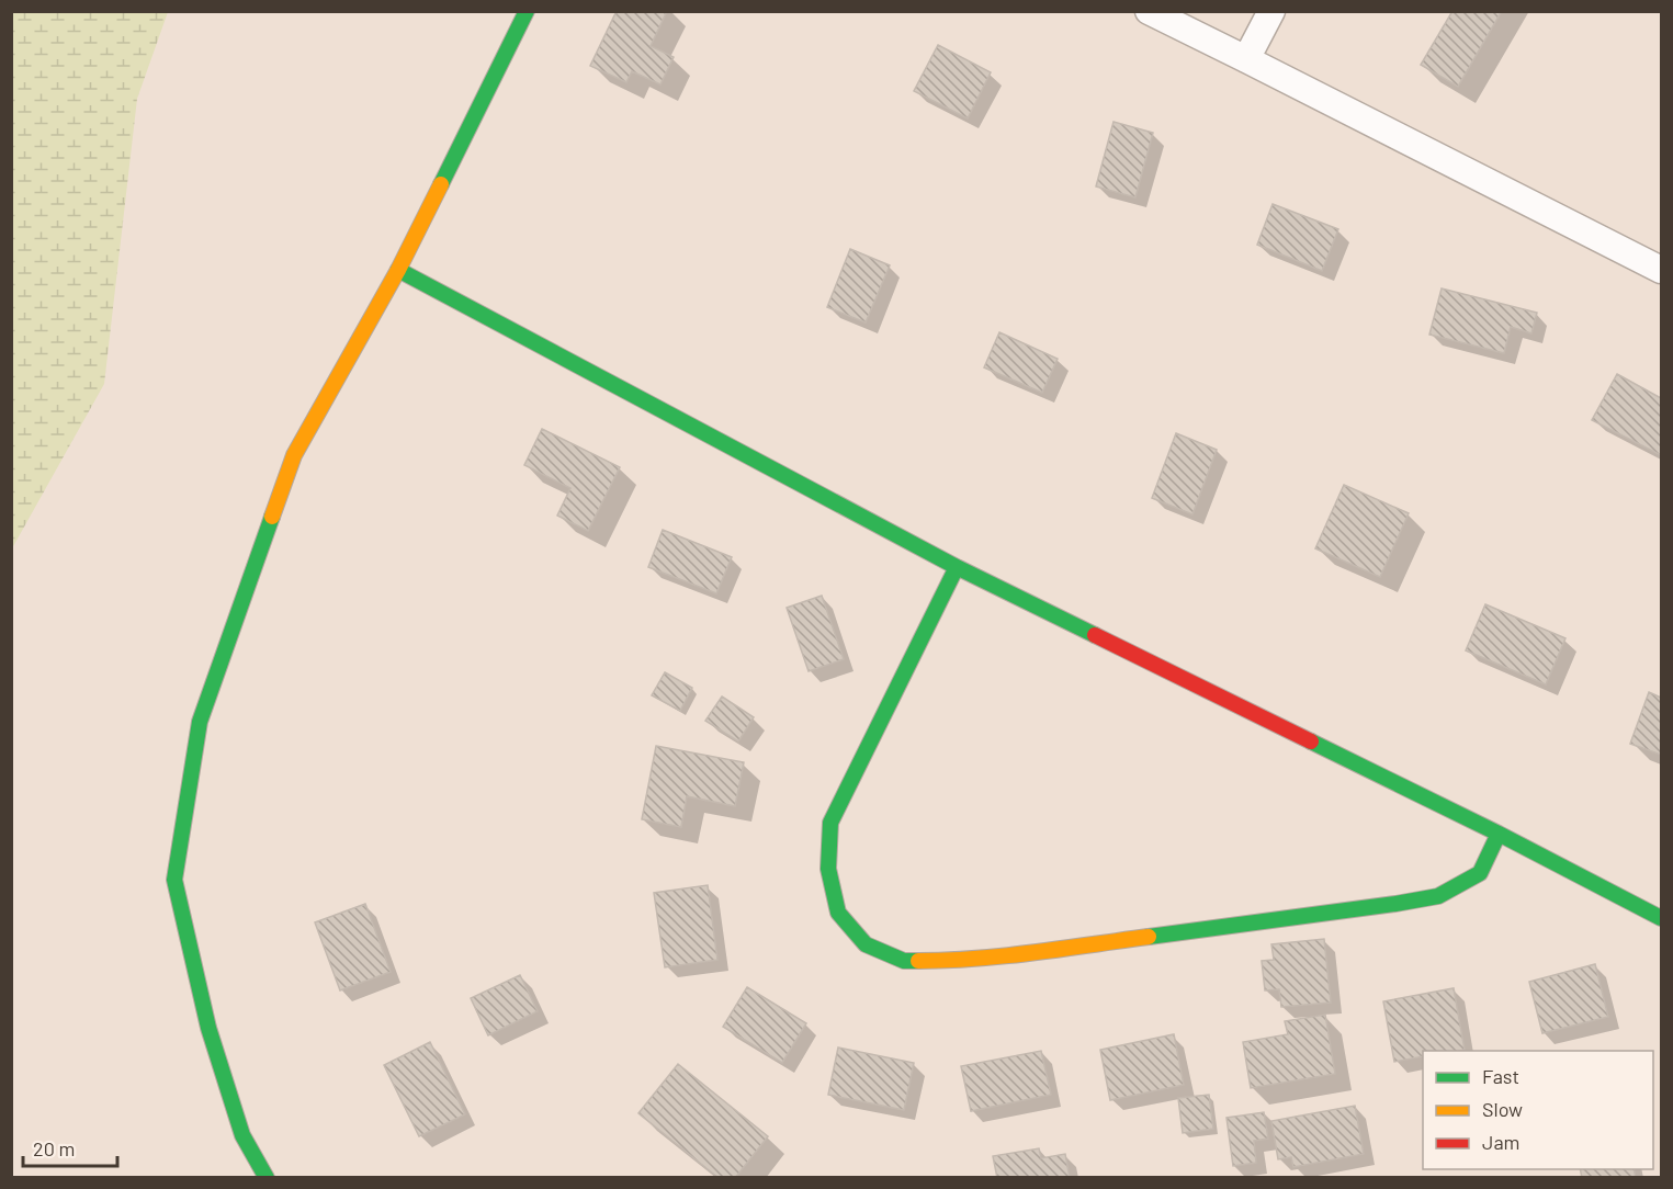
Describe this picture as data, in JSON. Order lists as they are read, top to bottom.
{
  "legend": ["Fast", "Slow", "Jam"],
  "scale_bar": "20 m"
}
